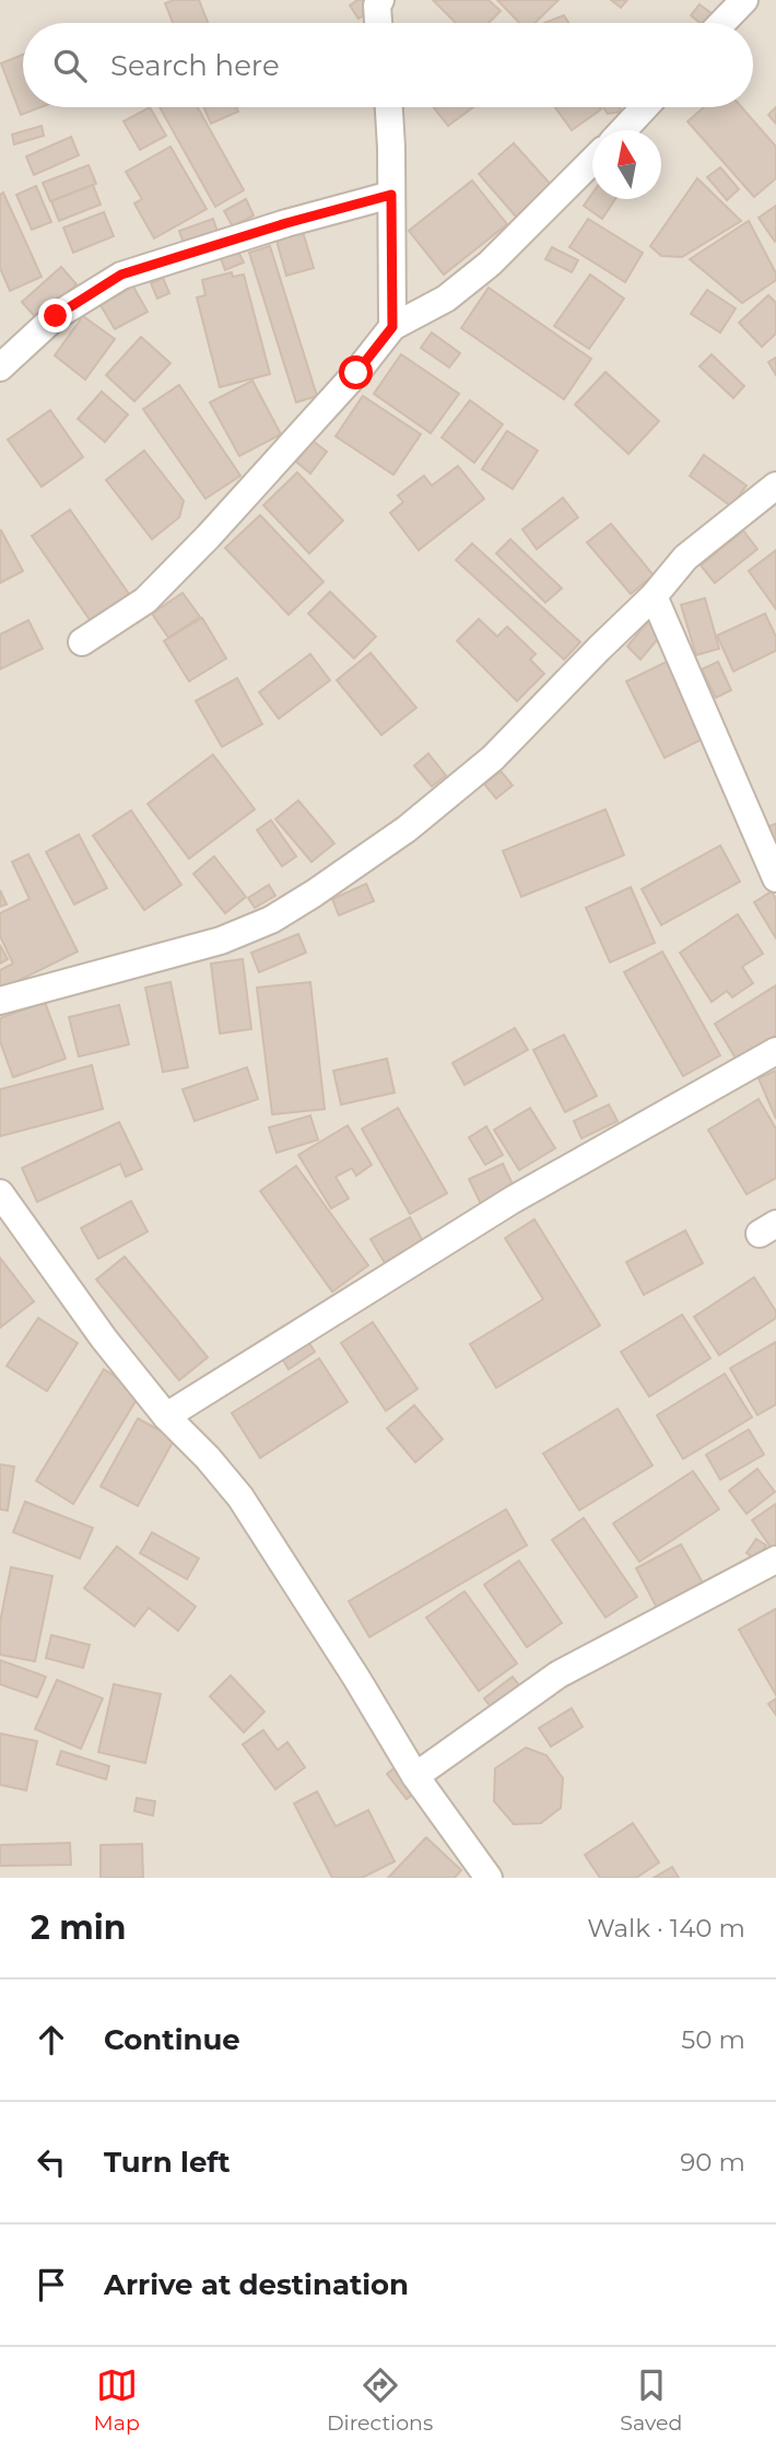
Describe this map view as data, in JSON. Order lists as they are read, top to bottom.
{
  "north": "top",
  "page": {
    "search": "Search here",
    "heading": ["2 min", "Walk · 140 m"],
    "list": [
      ["Continue", "50 m"],
      ["Turn left", "90 m"],
      "Arrive at destination"
    ],
    "nav": ["Map", "Directions", "Saved"]
  }
}
